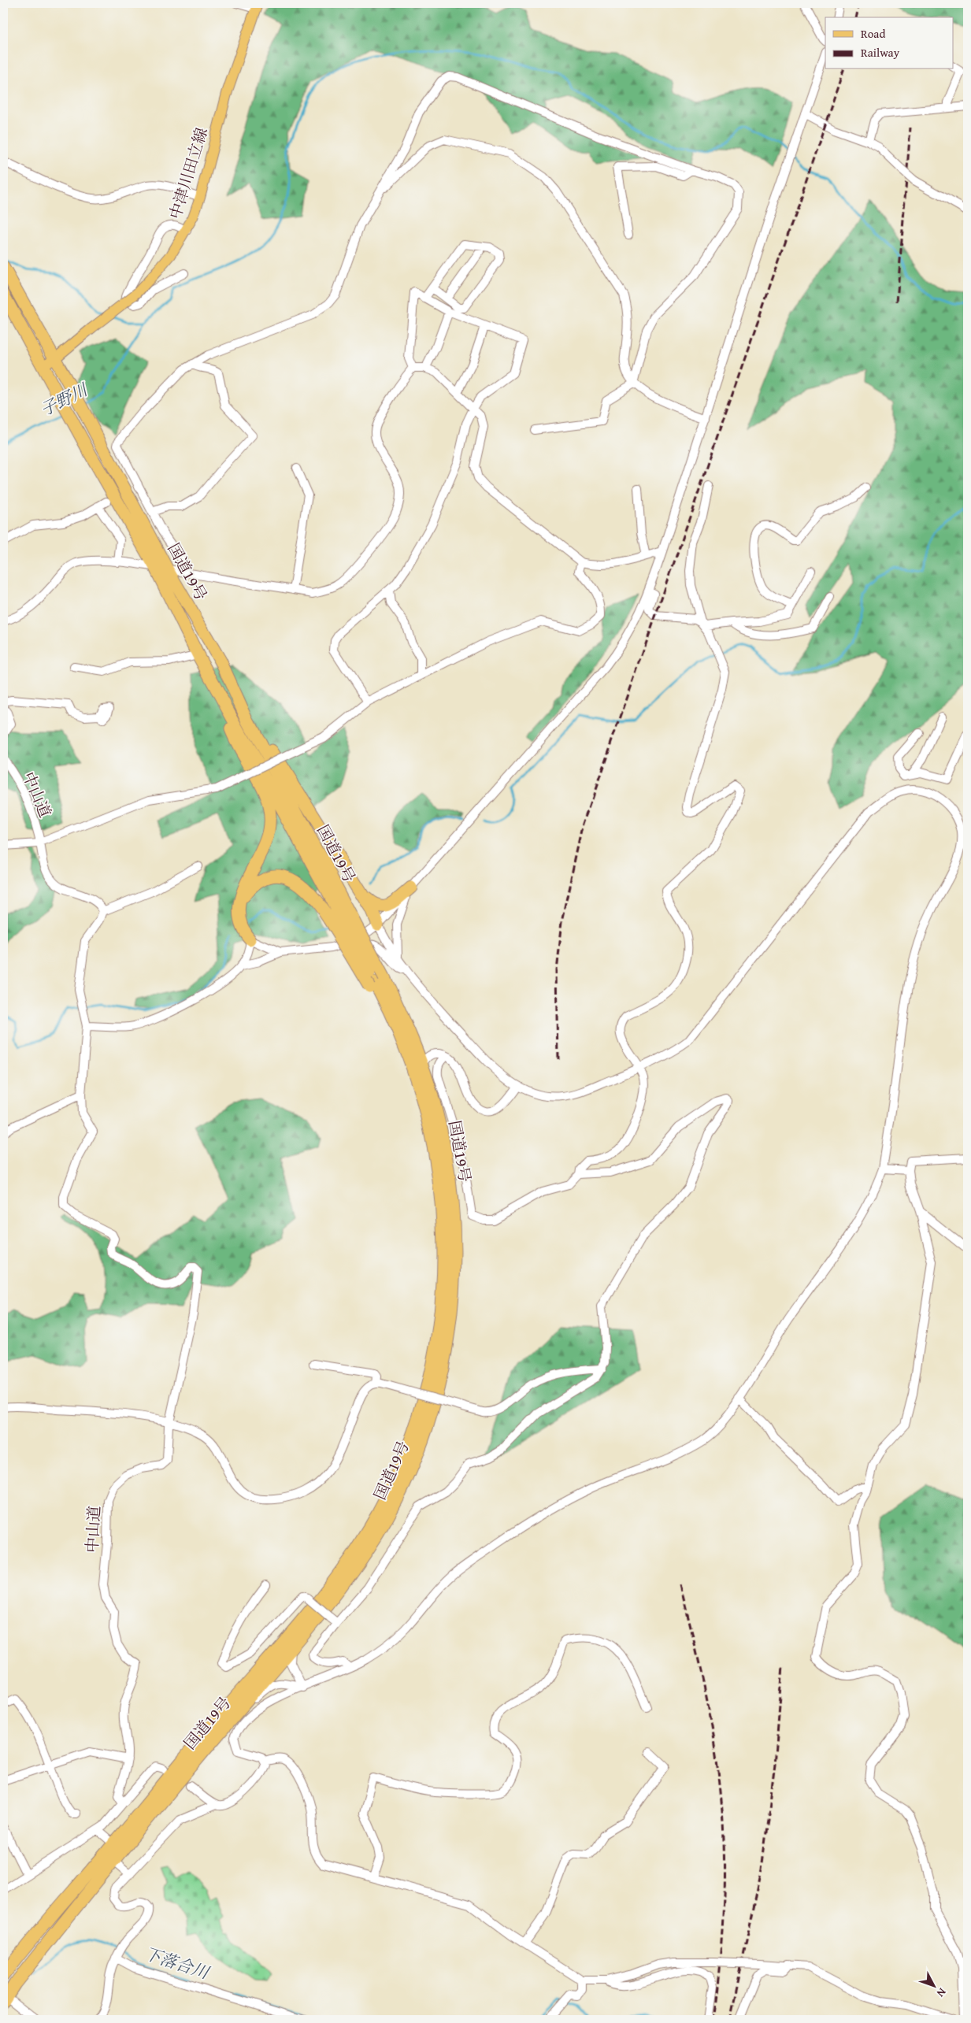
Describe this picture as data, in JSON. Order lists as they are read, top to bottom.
{
  "streets": {
    "highway": ["国道19号"],
    "main road": ["中津川田立線"],
    "street": ["中山道"]
  },
  "crossings": [
    ["中津川田立線", "国道19号"]
  ],
  "water": ["子野川", "下落合川"],
  "legend": ["Road", "Railway"],
  "north": "bottom right"
}
